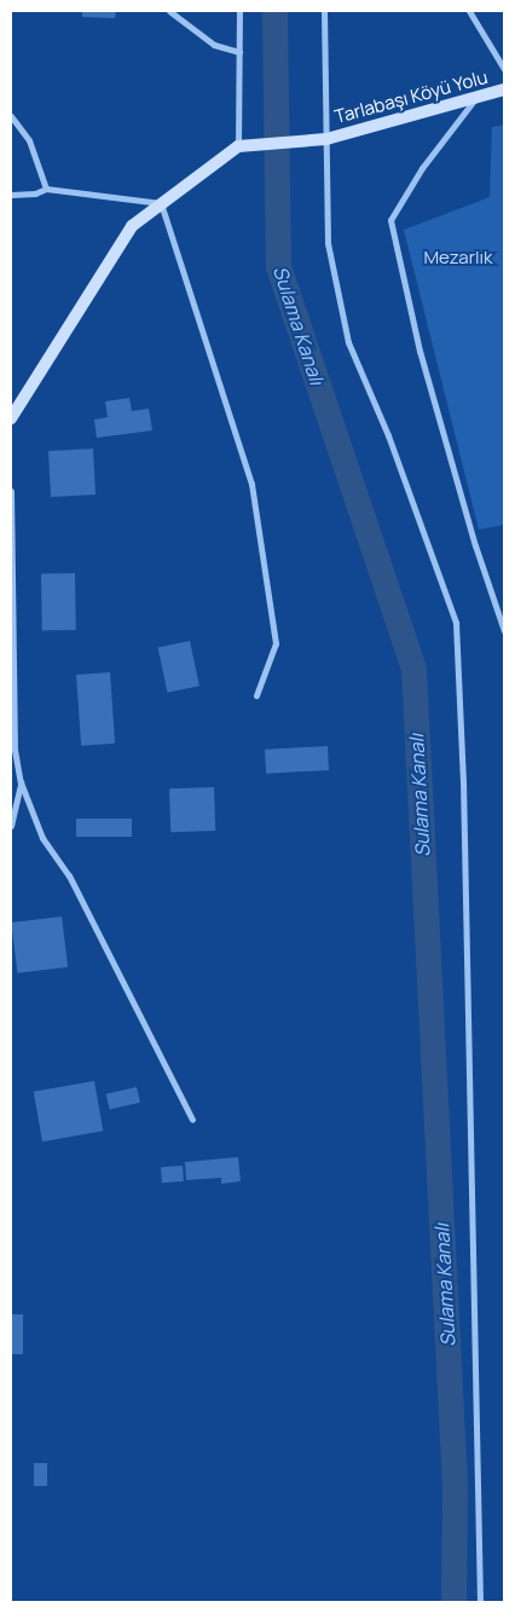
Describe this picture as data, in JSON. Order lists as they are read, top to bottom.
{
  "streets": {
    "street": ["Tarlabaşı Köyü Yolu"]
  },
  "water": ["Sulama Kanalı"],
  "parks": ["Mezarlık"]
}
